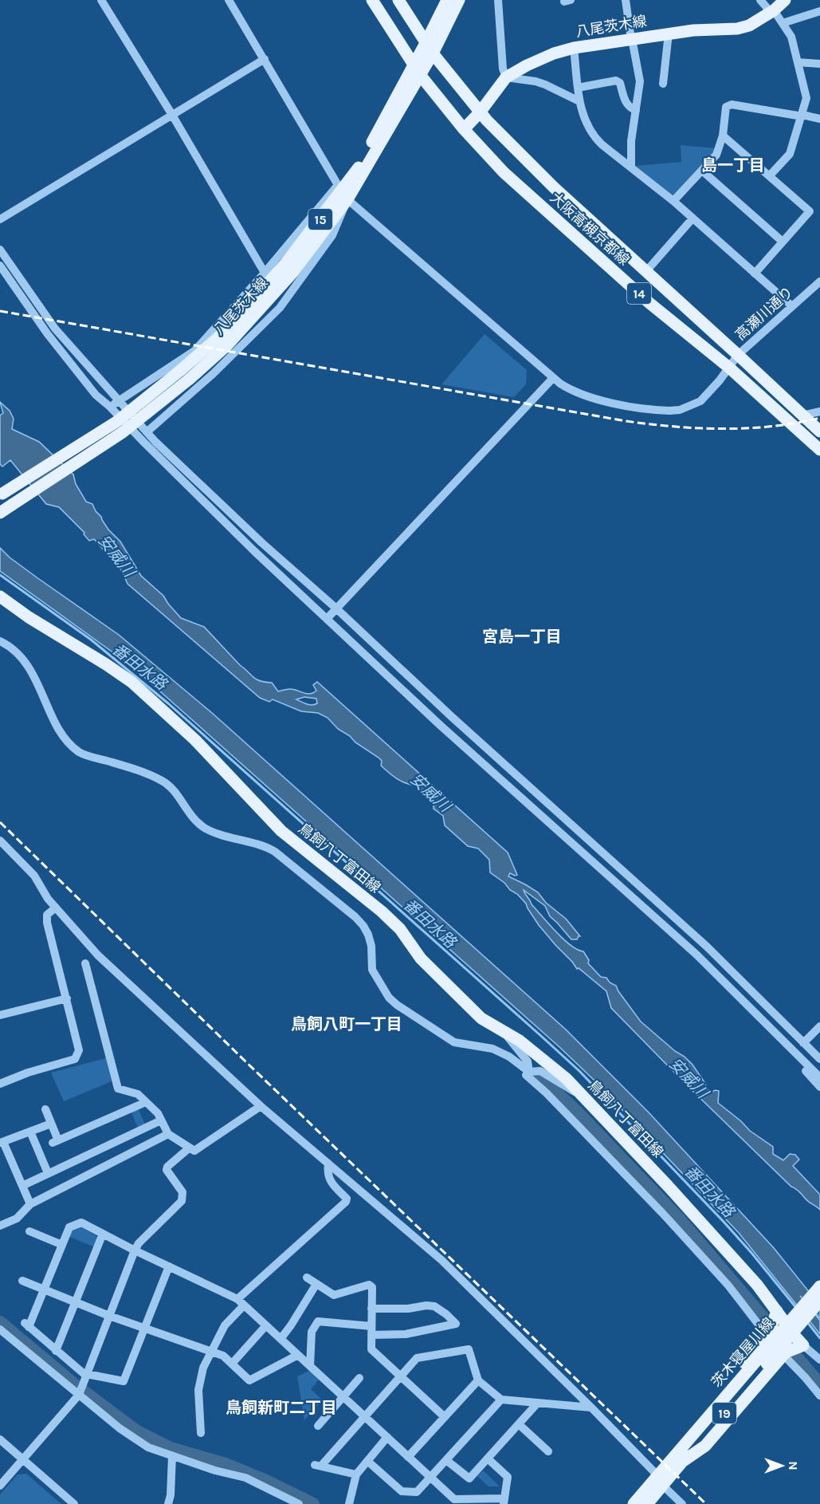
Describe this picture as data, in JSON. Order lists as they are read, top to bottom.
{
  "streets": {
    "main road": [
      "八尾茨木線",
      "15",
      "大阪高槻京都線",
      "14",
      "鳥飼八丁富田線",
      "茨木寝屋川線",
      "19"
    ],
    "street": ["高瀬川通り"]
  },
  "crossings": [
    ["八尾茨木線", "大阪高槻京都線"],
    ["八尾茨木線", "高瀬川通り"],
    ["大阪高槻京都線", "高瀬川通り"]
  ],
  "districts": [
    "島一丁目",
    "宮島一丁目",
    "鳥飼八町一丁目",
    "鳥飼新町二丁目"
  ],
  "water": ["安威川", "番田水路"],
  "north": "right"
}
